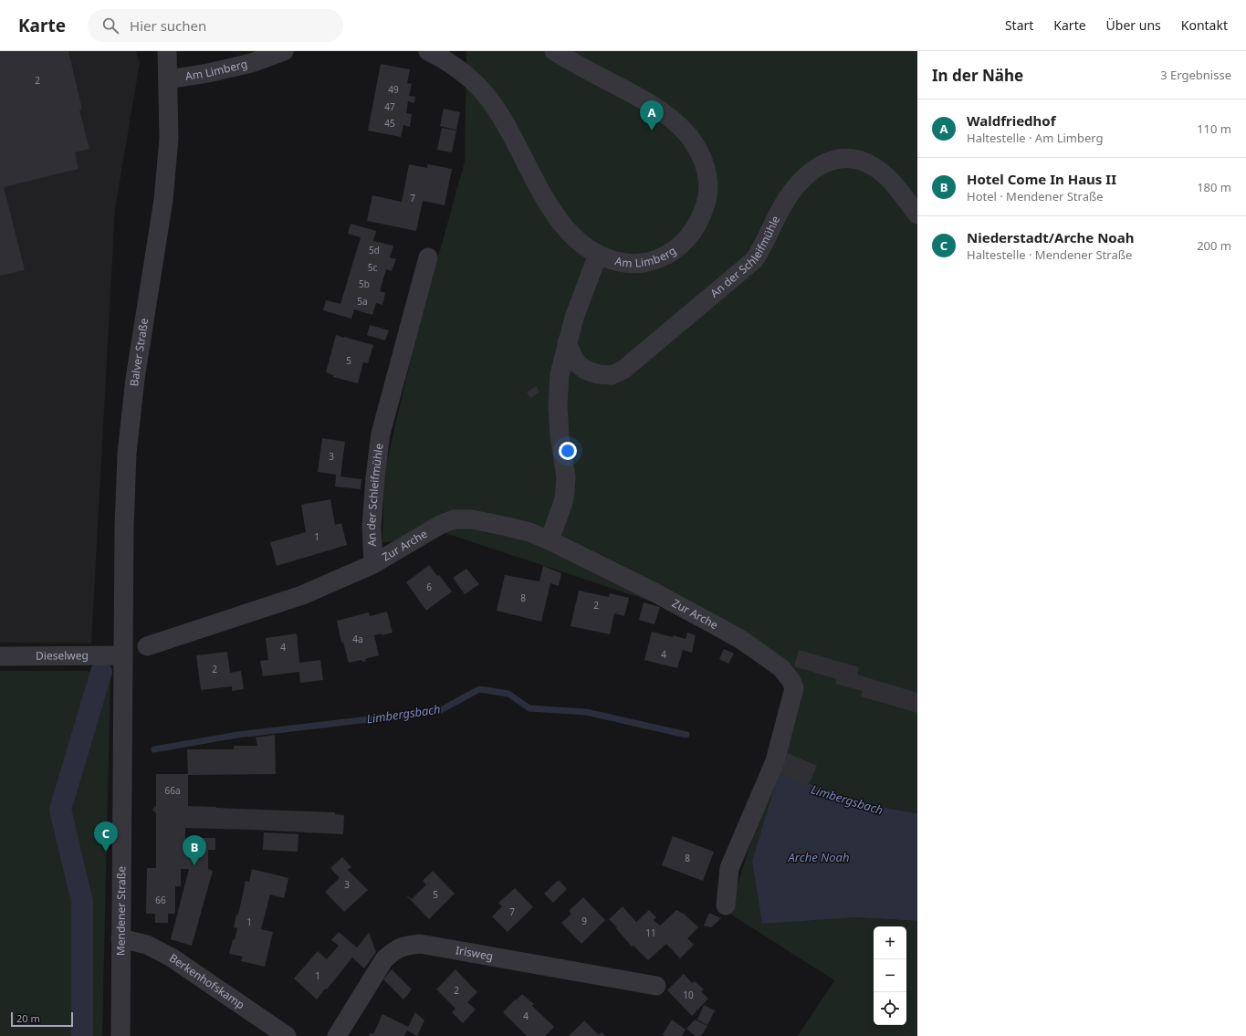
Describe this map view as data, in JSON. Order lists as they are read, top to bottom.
{
  "streets": {
    "street": [
      "Am Limberg",
      "An der Schleifmühle",
      "Balver Straße",
      "Zur Arche",
      "Dieselweg",
      "Mendener Straße",
      "Irisweg",
      "Berkenhofskamp"
    ]
  },
  "crossings": [
    ["Am Limberg", "Balver Straße"],
    ["An der Schleifmühle", "Zur Arche"],
    ["Balver Straße", "Dieselweg"],
    ["Balver Straße", "Mendener Straße"],
    ["Dieselweg", "Mendener Straße"],
    ["Mendener Straße", "Berkenhofskamp"]
  ],
  "water": ["Limbergsbach", "Arche Noah"],
  "house_numbers": [
    "2",
    "49",
    "47",
    "45",
    "7",
    "5d",
    "5c",
    "5b",
    "5a",
    "5",
    "3",
    "1",
    "6",
    "8",
    "2",
    "4a",
    "4",
    "4",
    "2",
    "66a",
    "8",
    "3",
    "5",
    "66",
    "7",
    "9",
    "1",
    "11",
    "1",
    "2",
    "10",
    "4"
  ],
  "scale_bar": "20 m",
  "page": {
    "header": "Karte",
    "search": "Hier suchen",
    "nav": [
      "Start",
      "Karte",
      "Über uns",
      "Kontakt"
    ],
    "heading": ["In der Nähe", "3 Ergebnisse"],
    "list": [
      {
        "mark": "A",
        "name": "Waldfriedhof",
        "note": "Haltestelle · Am Limberg",
        "value": "110 m"
      },
      {
        "mark": "B",
        "name": "Hotel Come In Haus II",
        "note": "Hotel · Mendener Straße",
        "value": "180 m"
      },
      {
        "mark": "C",
        "name": "Niederstadt/Arche Noah",
        "note": "Haltestelle · Mendener Straße",
        "value": "200 m"
      }
    ],
    "pins": ["A", "C", "B"],
    "map_buttons": ["+", "−"],
    "scale": "20 m"
  }
}
